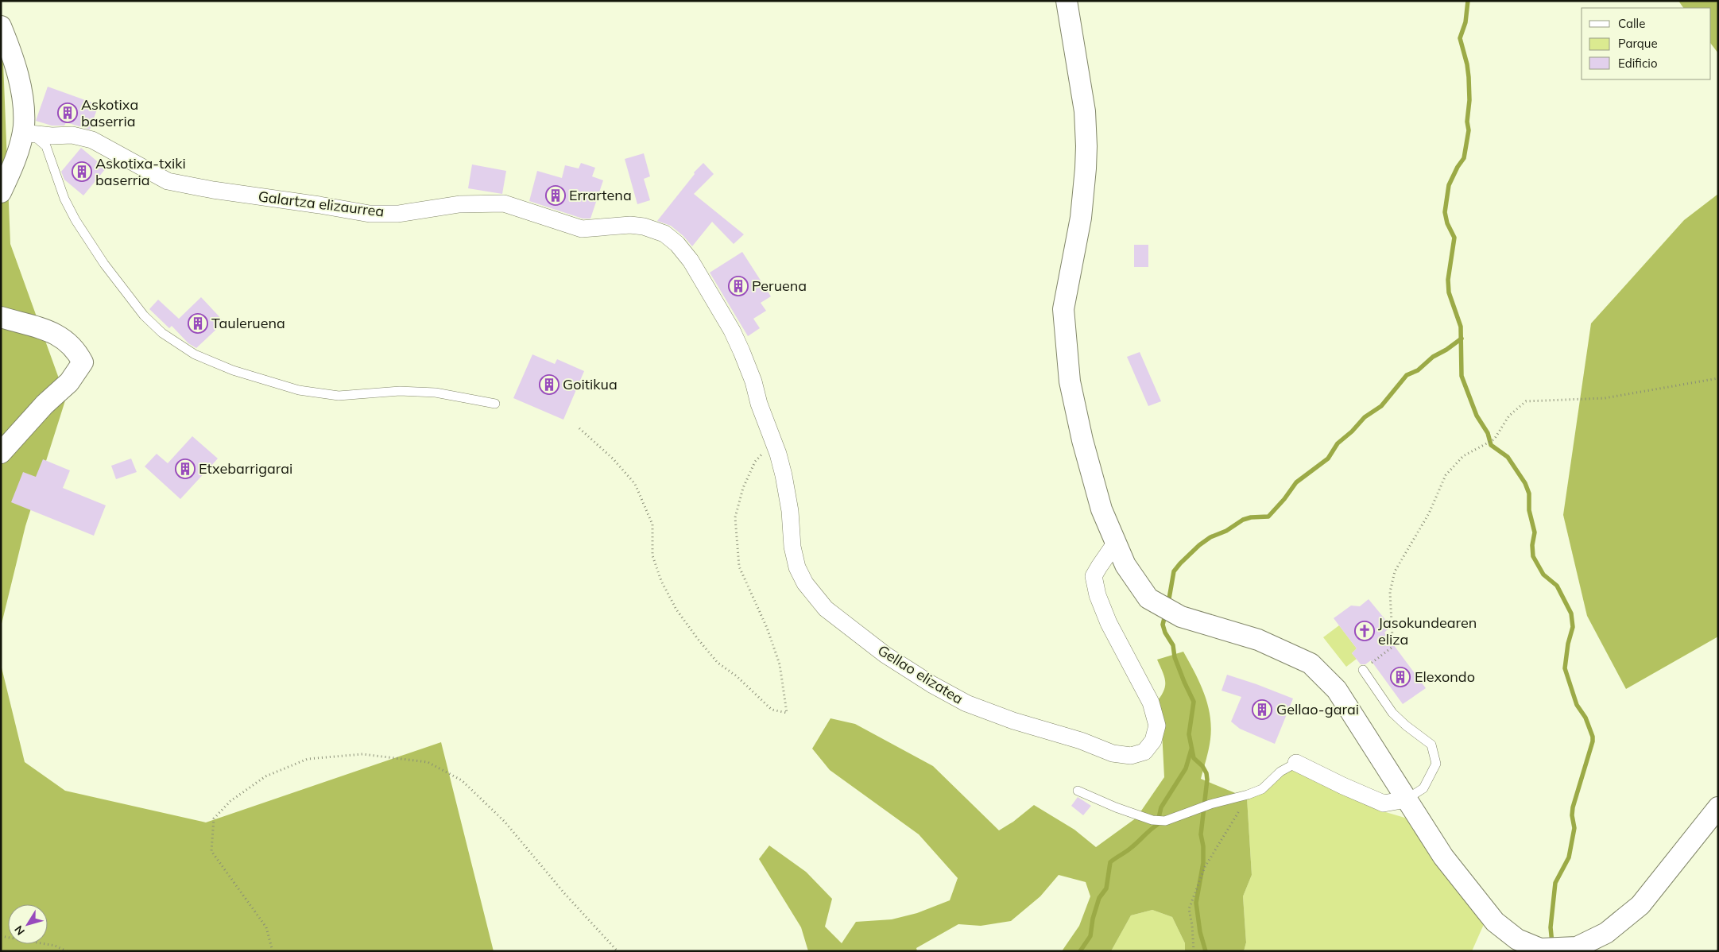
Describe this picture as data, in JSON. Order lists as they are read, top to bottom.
{
  "streets": {
    "street": ["Galartza elizaurrea", "Gellao elizatea"]
  },
  "crossings": [
    ["Galartza elizaurrea", "Gellao elizatea"]
  ],
  "places": {
    "building": [
      "Askotixa baserria",
      "Askotixa-txiki baserria",
      "Errartena",
      "Peruena",
      "Tauleruena",
      "Goitikua",
      "Etxebarrigarai",
      "Elexondo",
      "Gellao-garai"
    ],
    "church": ["Jasokundearen eliza"]
  },
  "legend": ["Calle", "Parque", "Edificio"],
  "north": "bottom left"
}
